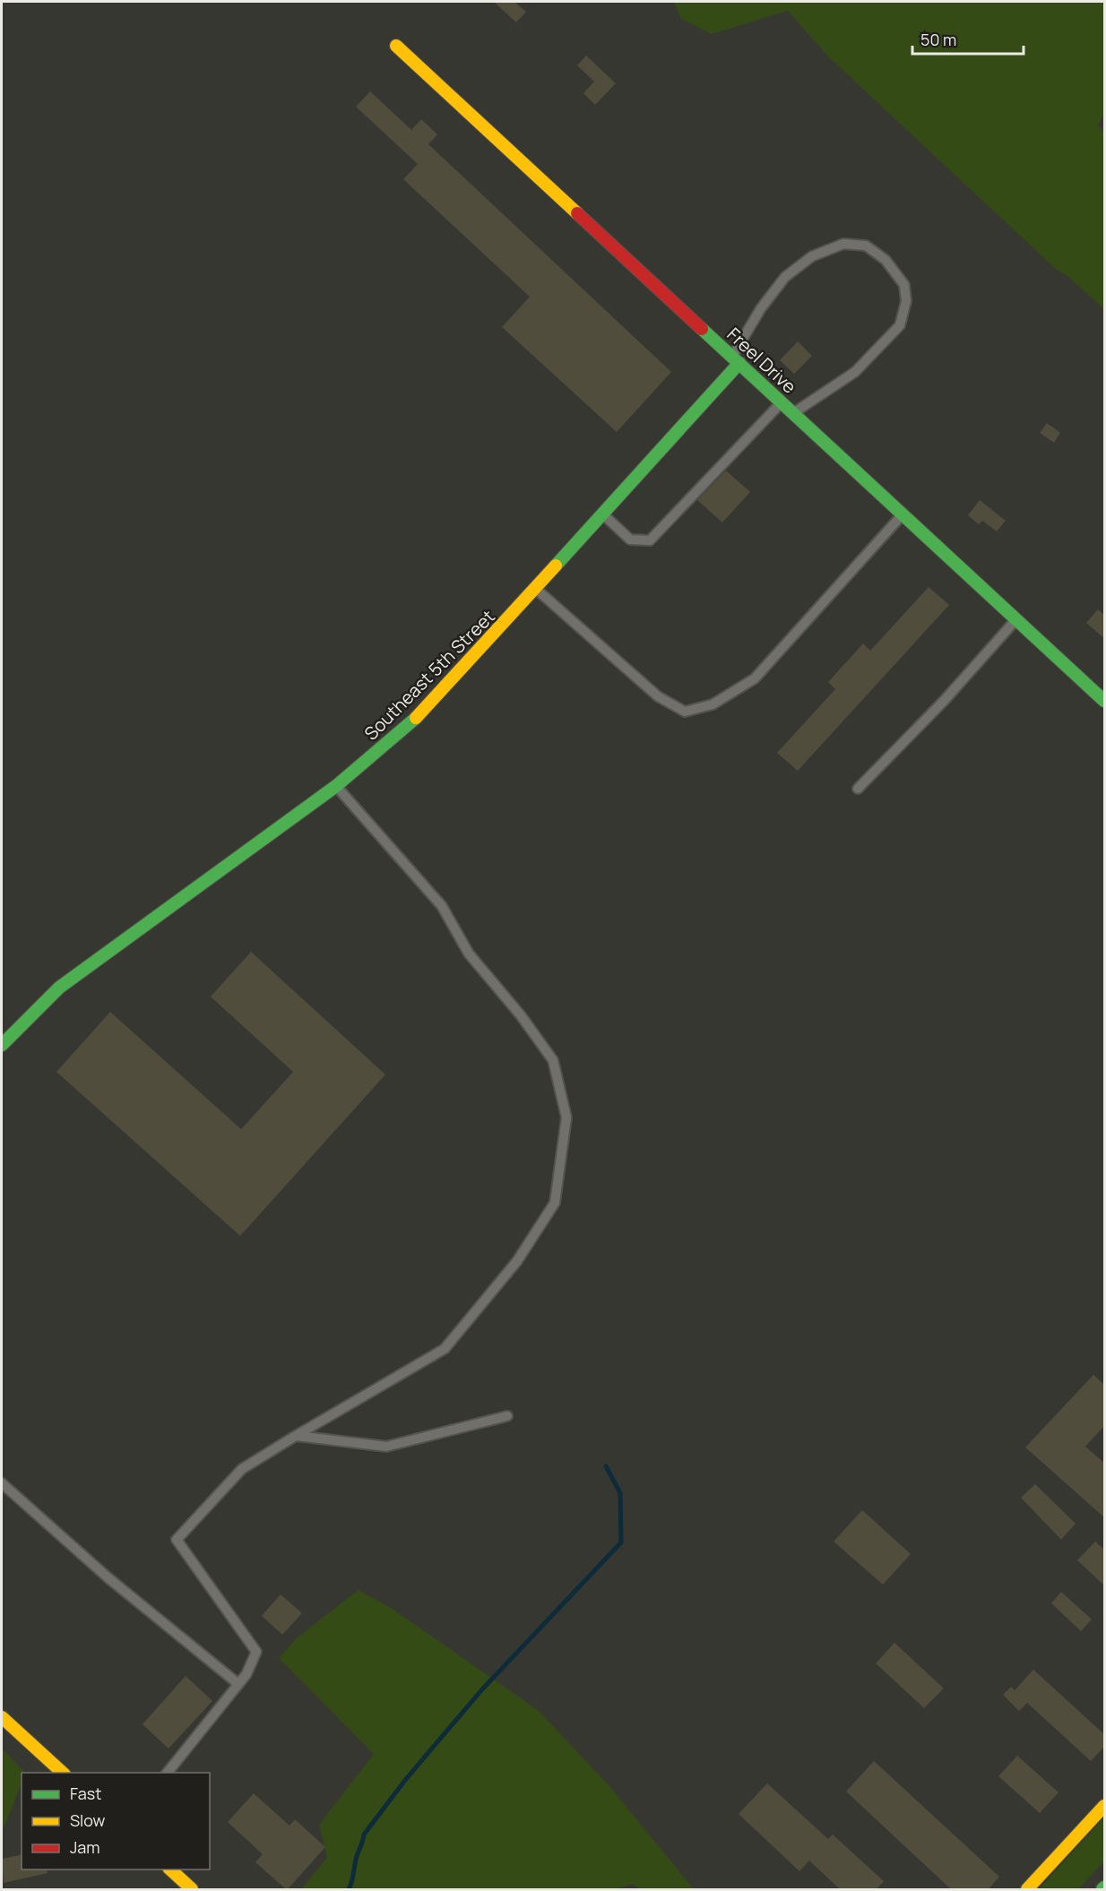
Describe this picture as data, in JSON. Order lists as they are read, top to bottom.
{
  "streets": {
    "street": ["Freel Drive", "Southeast 5th Street"]
  },
  "crossings": [
    ["Freel Drive", "Southeast 5th Street"]
  ],
  "legend": ["Fast", "Slow", "Jam"],
  "scale_bar": "50 m"
}
